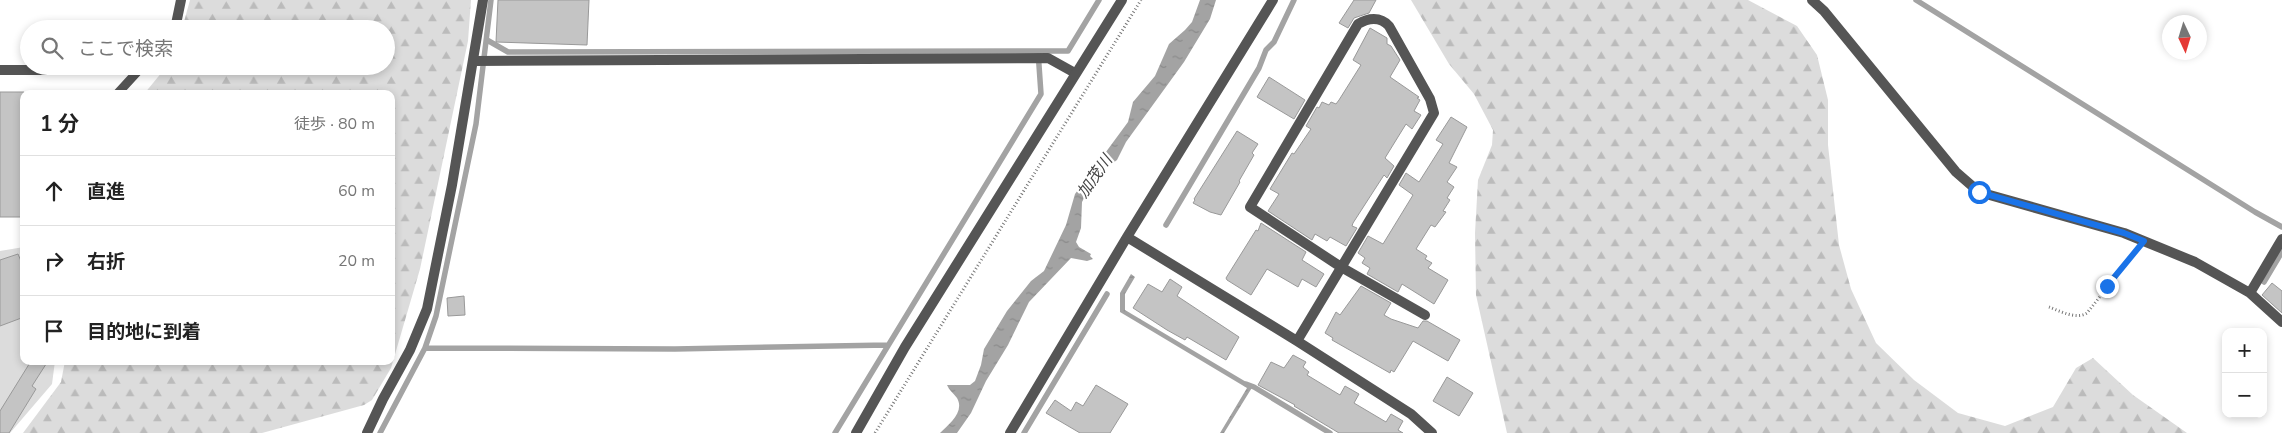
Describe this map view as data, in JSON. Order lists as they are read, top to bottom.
{
  "water": ["加茂川"],
  "north": "bottom",
  "page": {
    "search": "ここで検索",
    "heading": ["1 分", "徒歩 · 80 m"],
    "list": [
      ["直進", "60 m"],
      ["右折", "20 m"],
      "目的地に到着"
    ],
    "map_buttons": ["+", "−"]
  }
}
